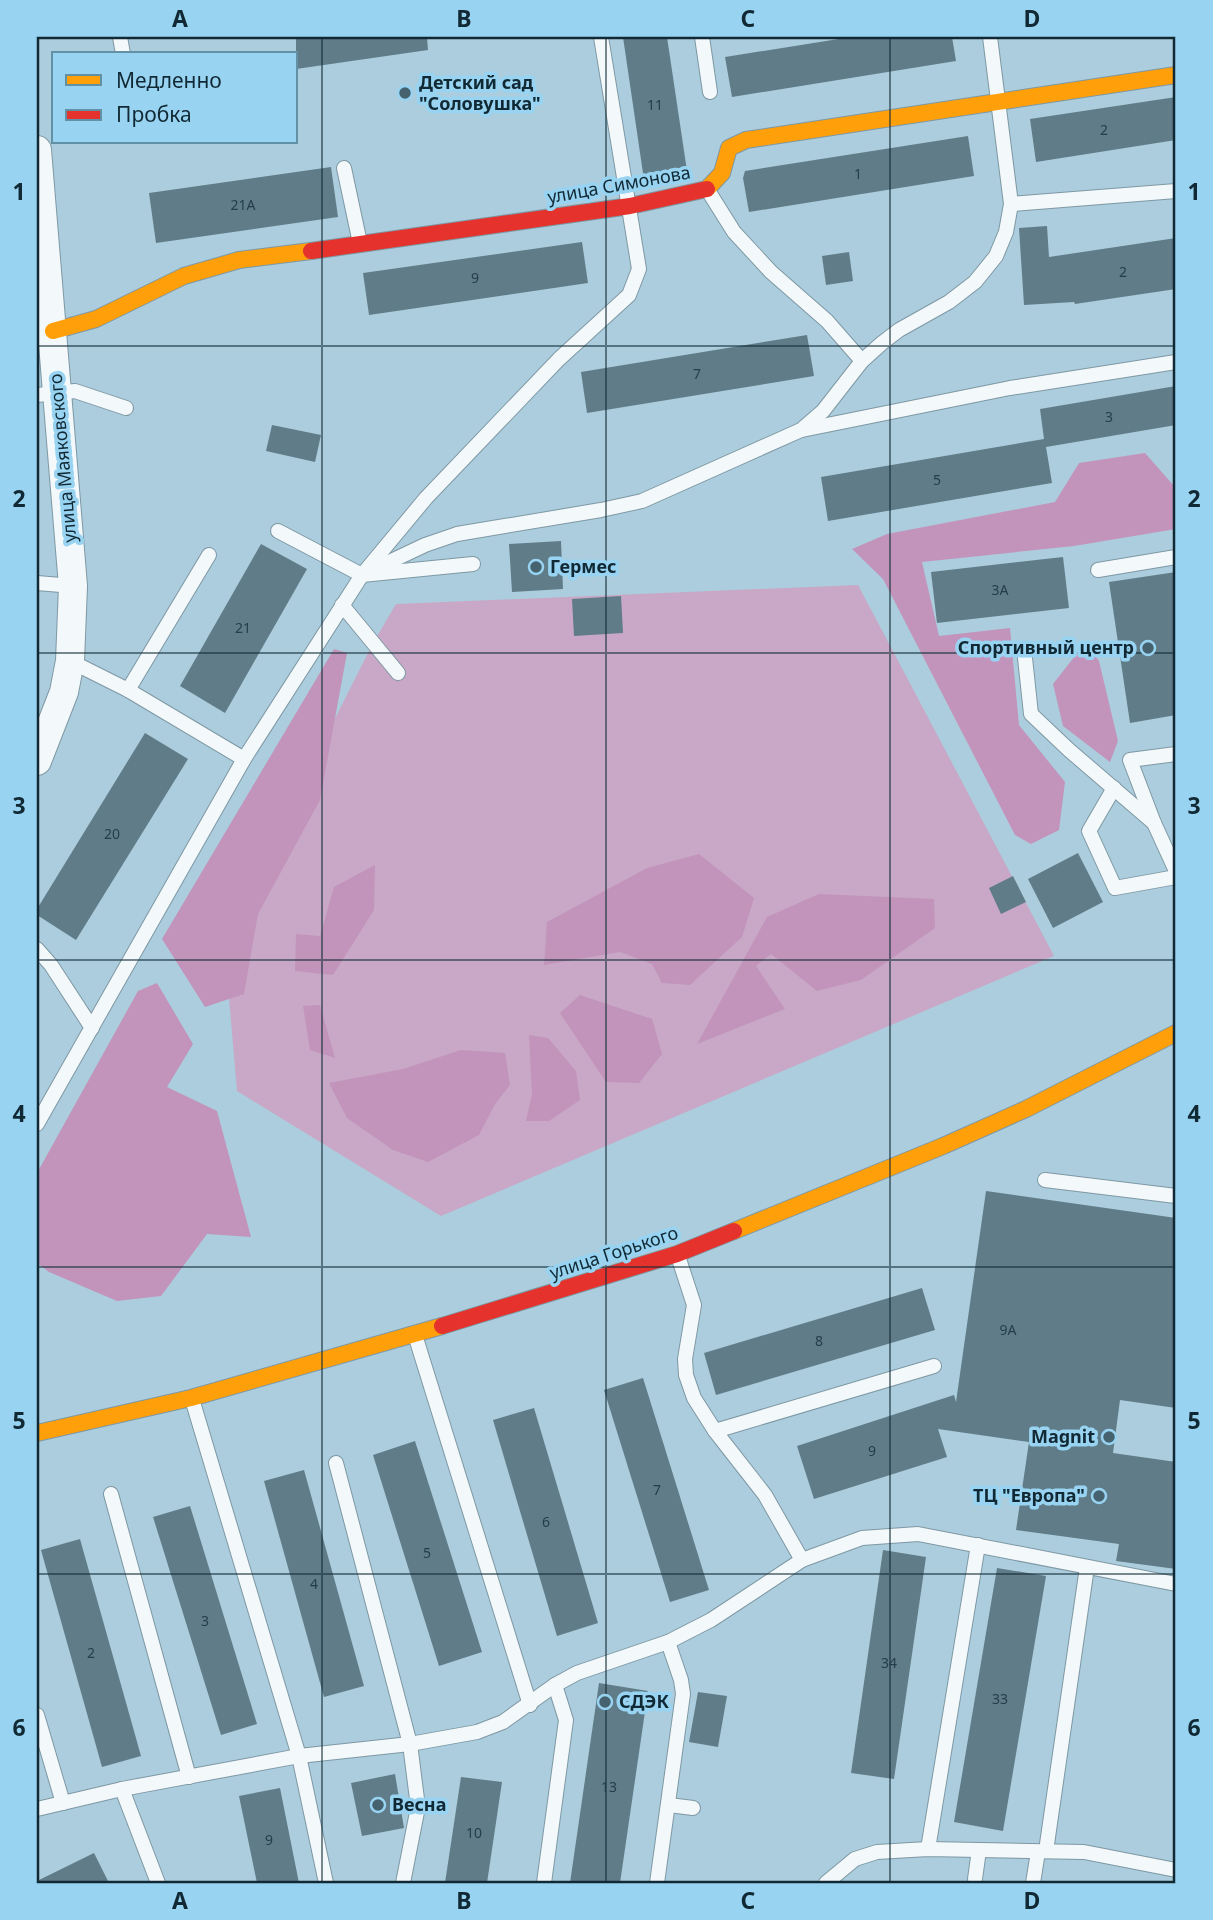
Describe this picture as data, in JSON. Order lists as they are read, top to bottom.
{
  "streets": {
    "street": ["улица Симонова", "улица Маяковского", "улица Горького"]
  },
  "crossings": [
    ["улица Симонова", "улица Маяковского"]
  ],
  "places": [
    "Детский сад \"Соловушка\"",
    "Гермес",
    "Спортивный центр",
    "Magnit",
    "ТЦ \"Европа\"",
    "СДЭК",
    "Весна"
  ],
  "house_numbers": [
    "11",
    "2",
    "1",
    "21А",
    "2",
    "9",
    "7",
    "3",
    "5",
    "3А",
    "21",
    "20",
    "9А",
    "8",
    "9",
    "7",
    "6",
    "5",
    "4",
    "3",
    "2",
    "34",
    "33",
    "13",
    "10",
    "9"
  ],
  "legend": ["Медленно", "Пробка"],
  "grid": {
    "columns": [
      "A",
      "B",
      "C",
      "D"
    ],
    "rows": [
      "1",
      "2",
      "3",
      "4",
      "5",
      "6"
    ]
  }
}
